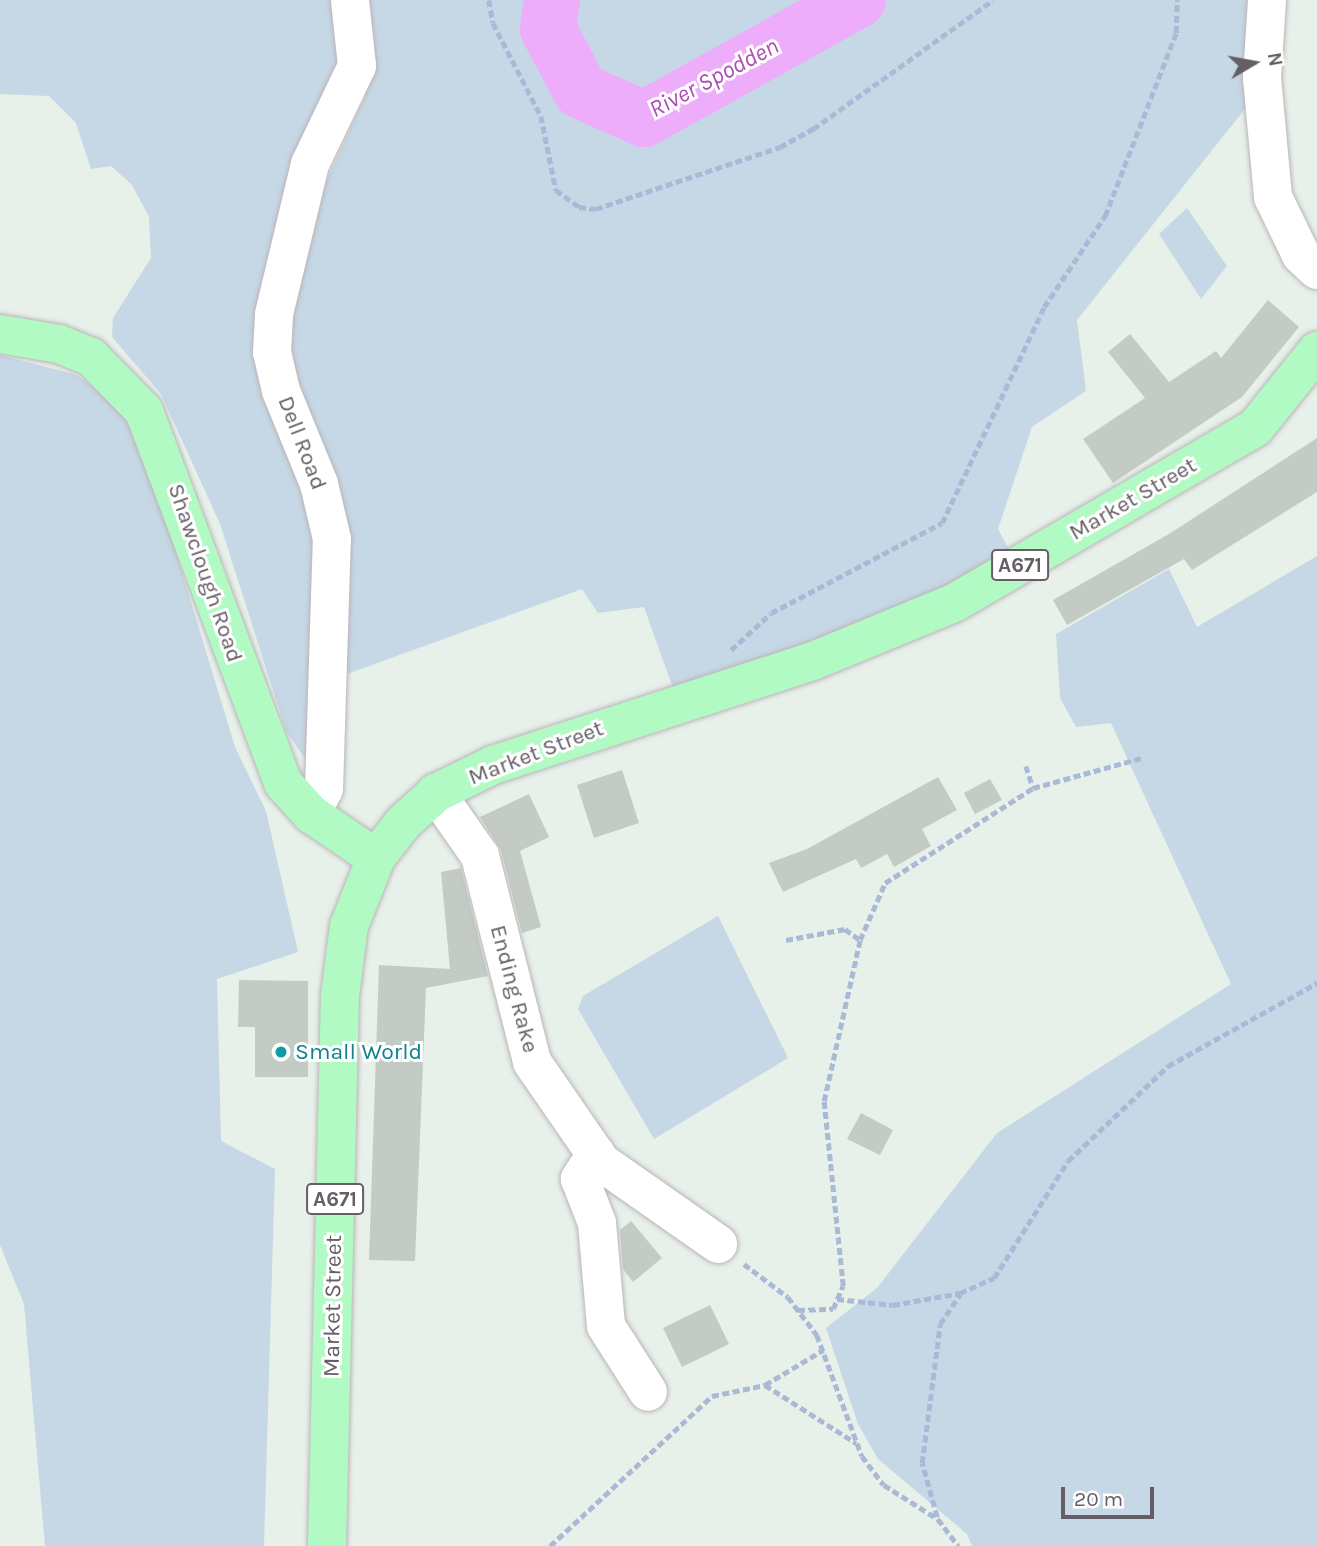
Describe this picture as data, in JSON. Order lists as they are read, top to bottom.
{
  "streets": {
    "main road": ["Market Street", "A671", "Shawclough Road"],
    "street": ["Dell Road", "Ending Rake"]
  },
  "crossings": [
    ["Dell Road", "Shawclough Road"],
    ["Market Street", "Shawclough Road"],
    ["Market Street", "Ending Rake"]
  ],
  "water": ["River Spodden"],
  "places": ["Small World"],
  "scale_bar": "20 m",
  "north": "right"
}
